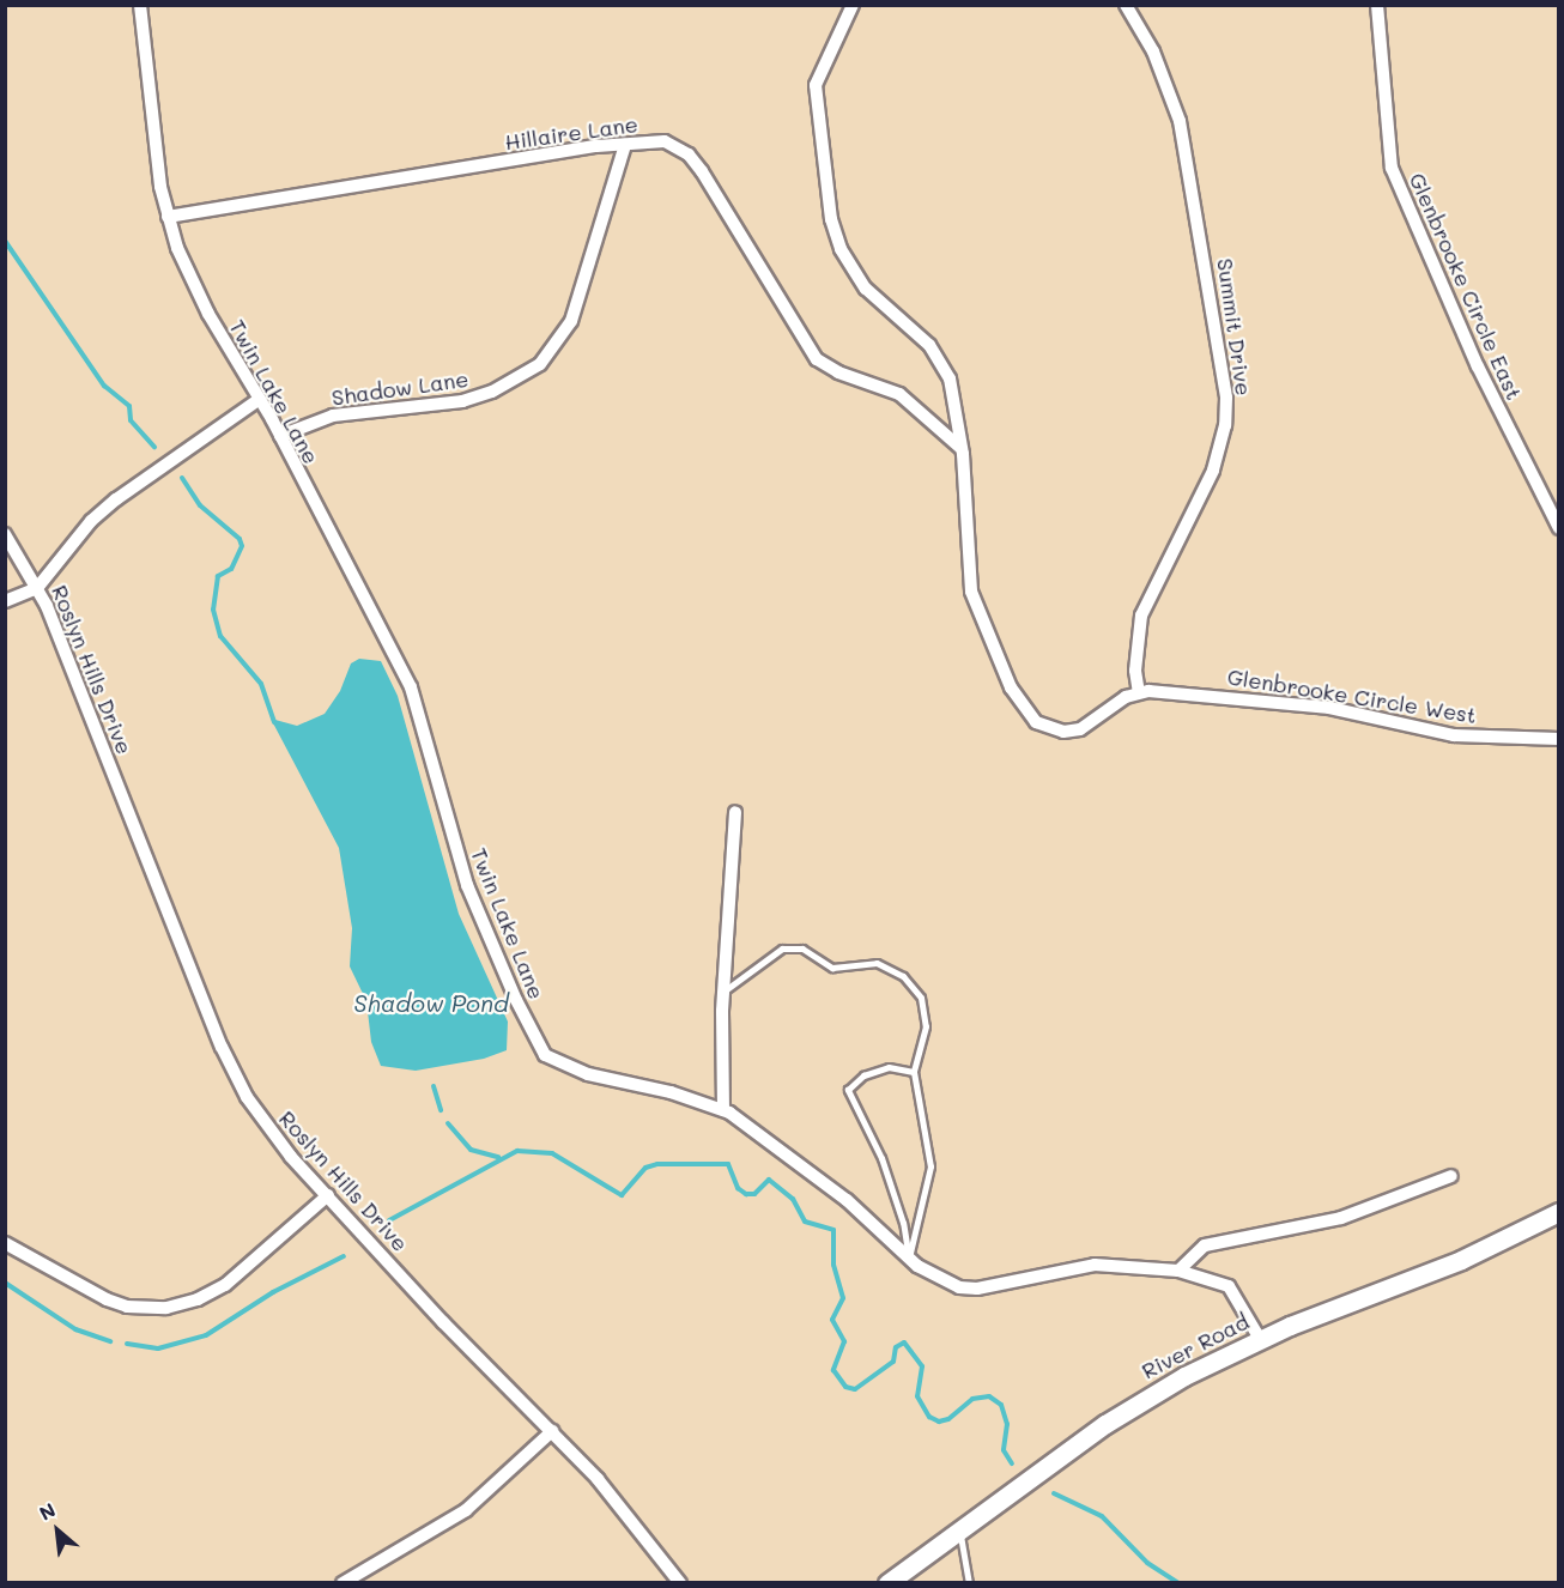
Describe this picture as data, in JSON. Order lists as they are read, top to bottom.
{
  "streets": {
    "main road": ["River Road"],
    "street": [
      "Hillaire Lane",
      "Glenbrooke Circle East",
      "Summit Drive",
      "Shadow Lane",
      "Twin Lake Lane",
      "Roslyn Hills Drive",
      "Glenbrooke Circle West"
    ]
  },
  "crossings": [
    ["Hillaire Lane", "Shadow Lane"],
    ["Hillaire Lane", "Twin Lake Lane"],
    ["Summit Drive", "Glenbrooke Circle West"],
    ["Shadow Lane", "Twin Lake Lane"],
    ["Twin Lake Lane", "River Road"]
  ],
  "water": ["Shadow Pond"],
  "north": "top left"
}
